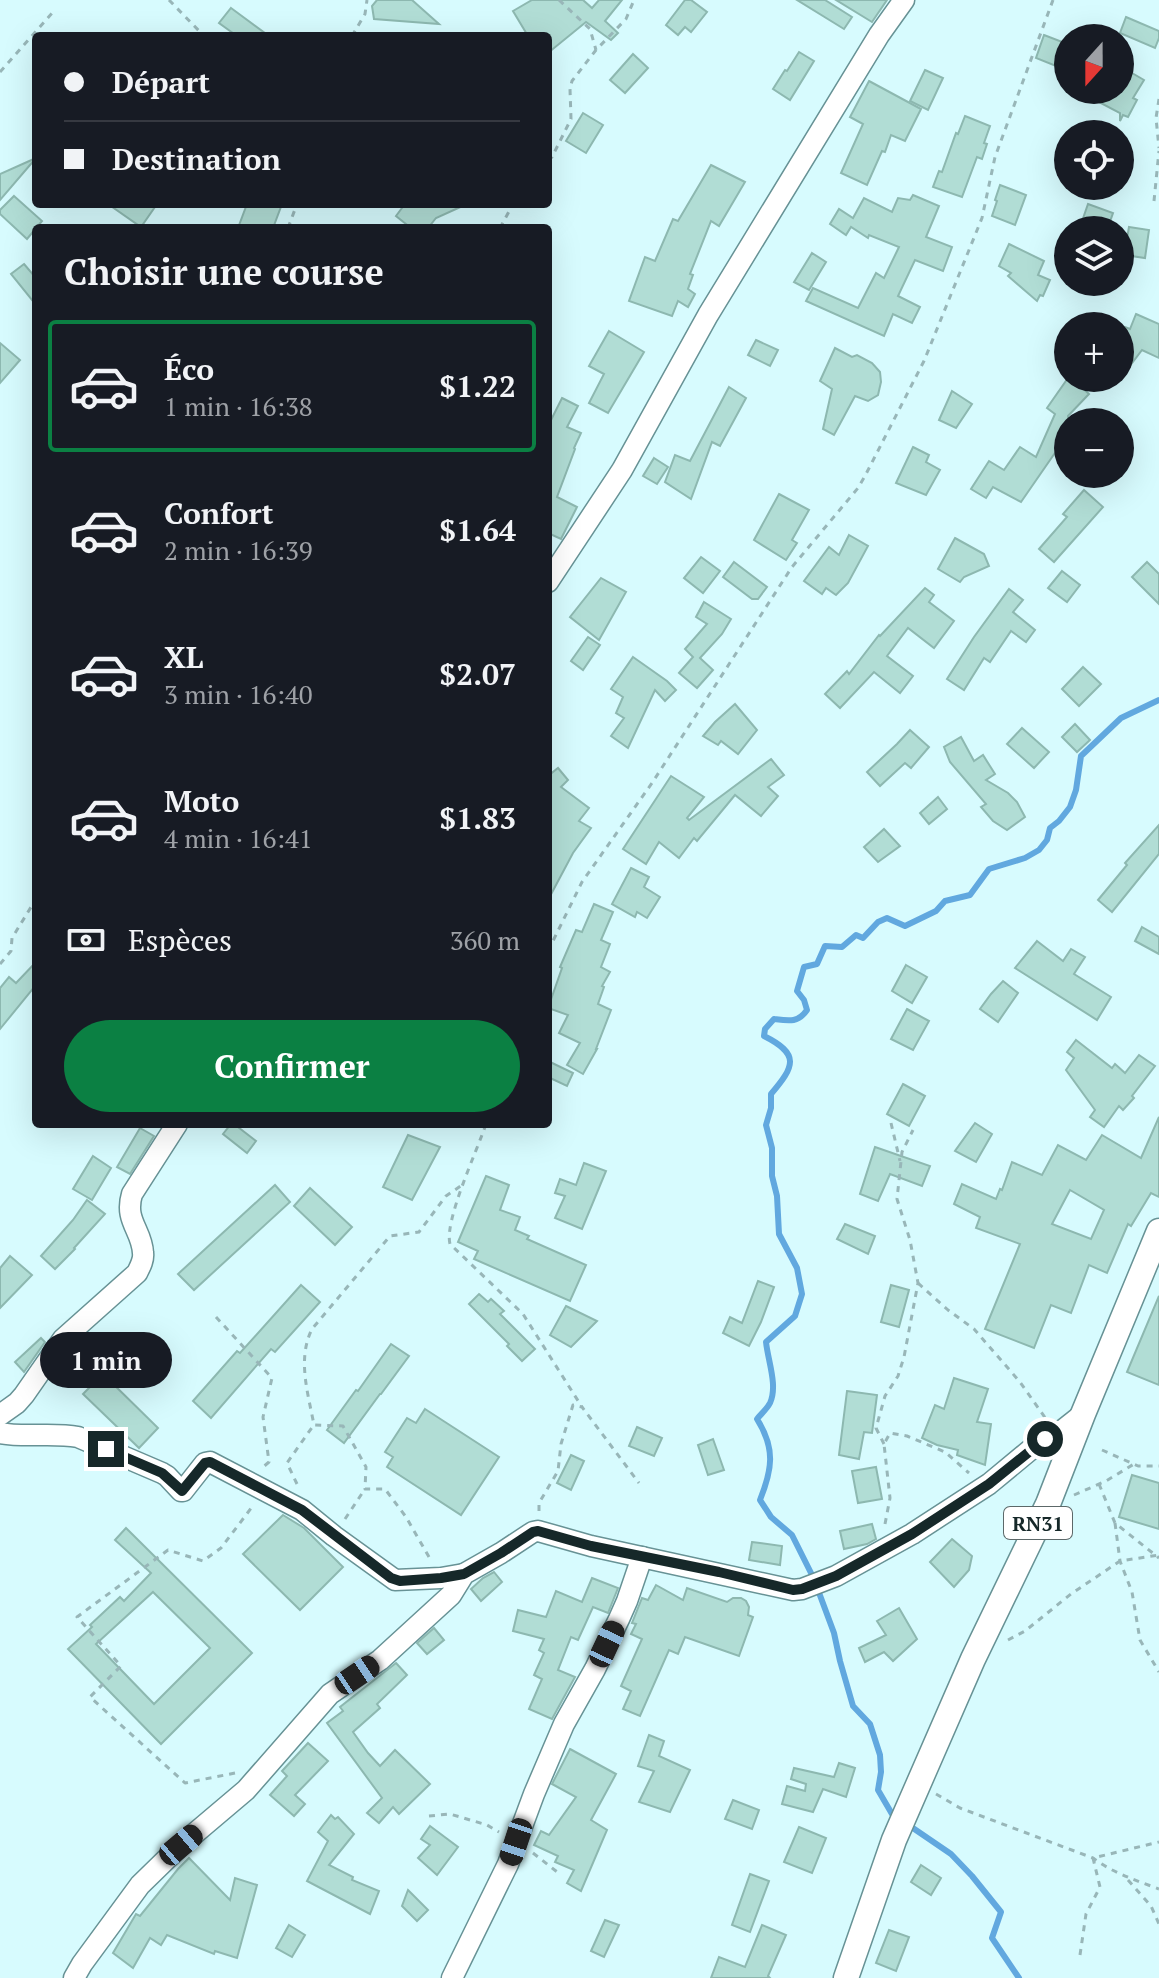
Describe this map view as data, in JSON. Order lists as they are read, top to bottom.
{
  "streets": {
    "main road": ["RN31"]
  },
  "north": "bottom",
  "page": {
    "map_buttons": ["+", "−"],
    "banner": ["Départ", "Destination"],
    "heading": "Choisir une course",
    "list": [
      {
        "name": "Éco",
        "note": "1 min · 16:38",
        "value": "$1.22"
      },
      {
        "name": "Confort",
        "note": "2 min · 16:39",
        "value": "$1.64"
      },
      {
        "name": "XL",
        "note": "3 min · 16:40",
        "value": "$2.07"
      },
      {
        "name": "Moto",
        "note": "4 min · 16:41",
        "value": "$1.83"
      }
    ],
    "pay": ["Espèces", "360 m"],
    "buttons": "Confirmer",
    "bubble": "1 min"
  }
}
